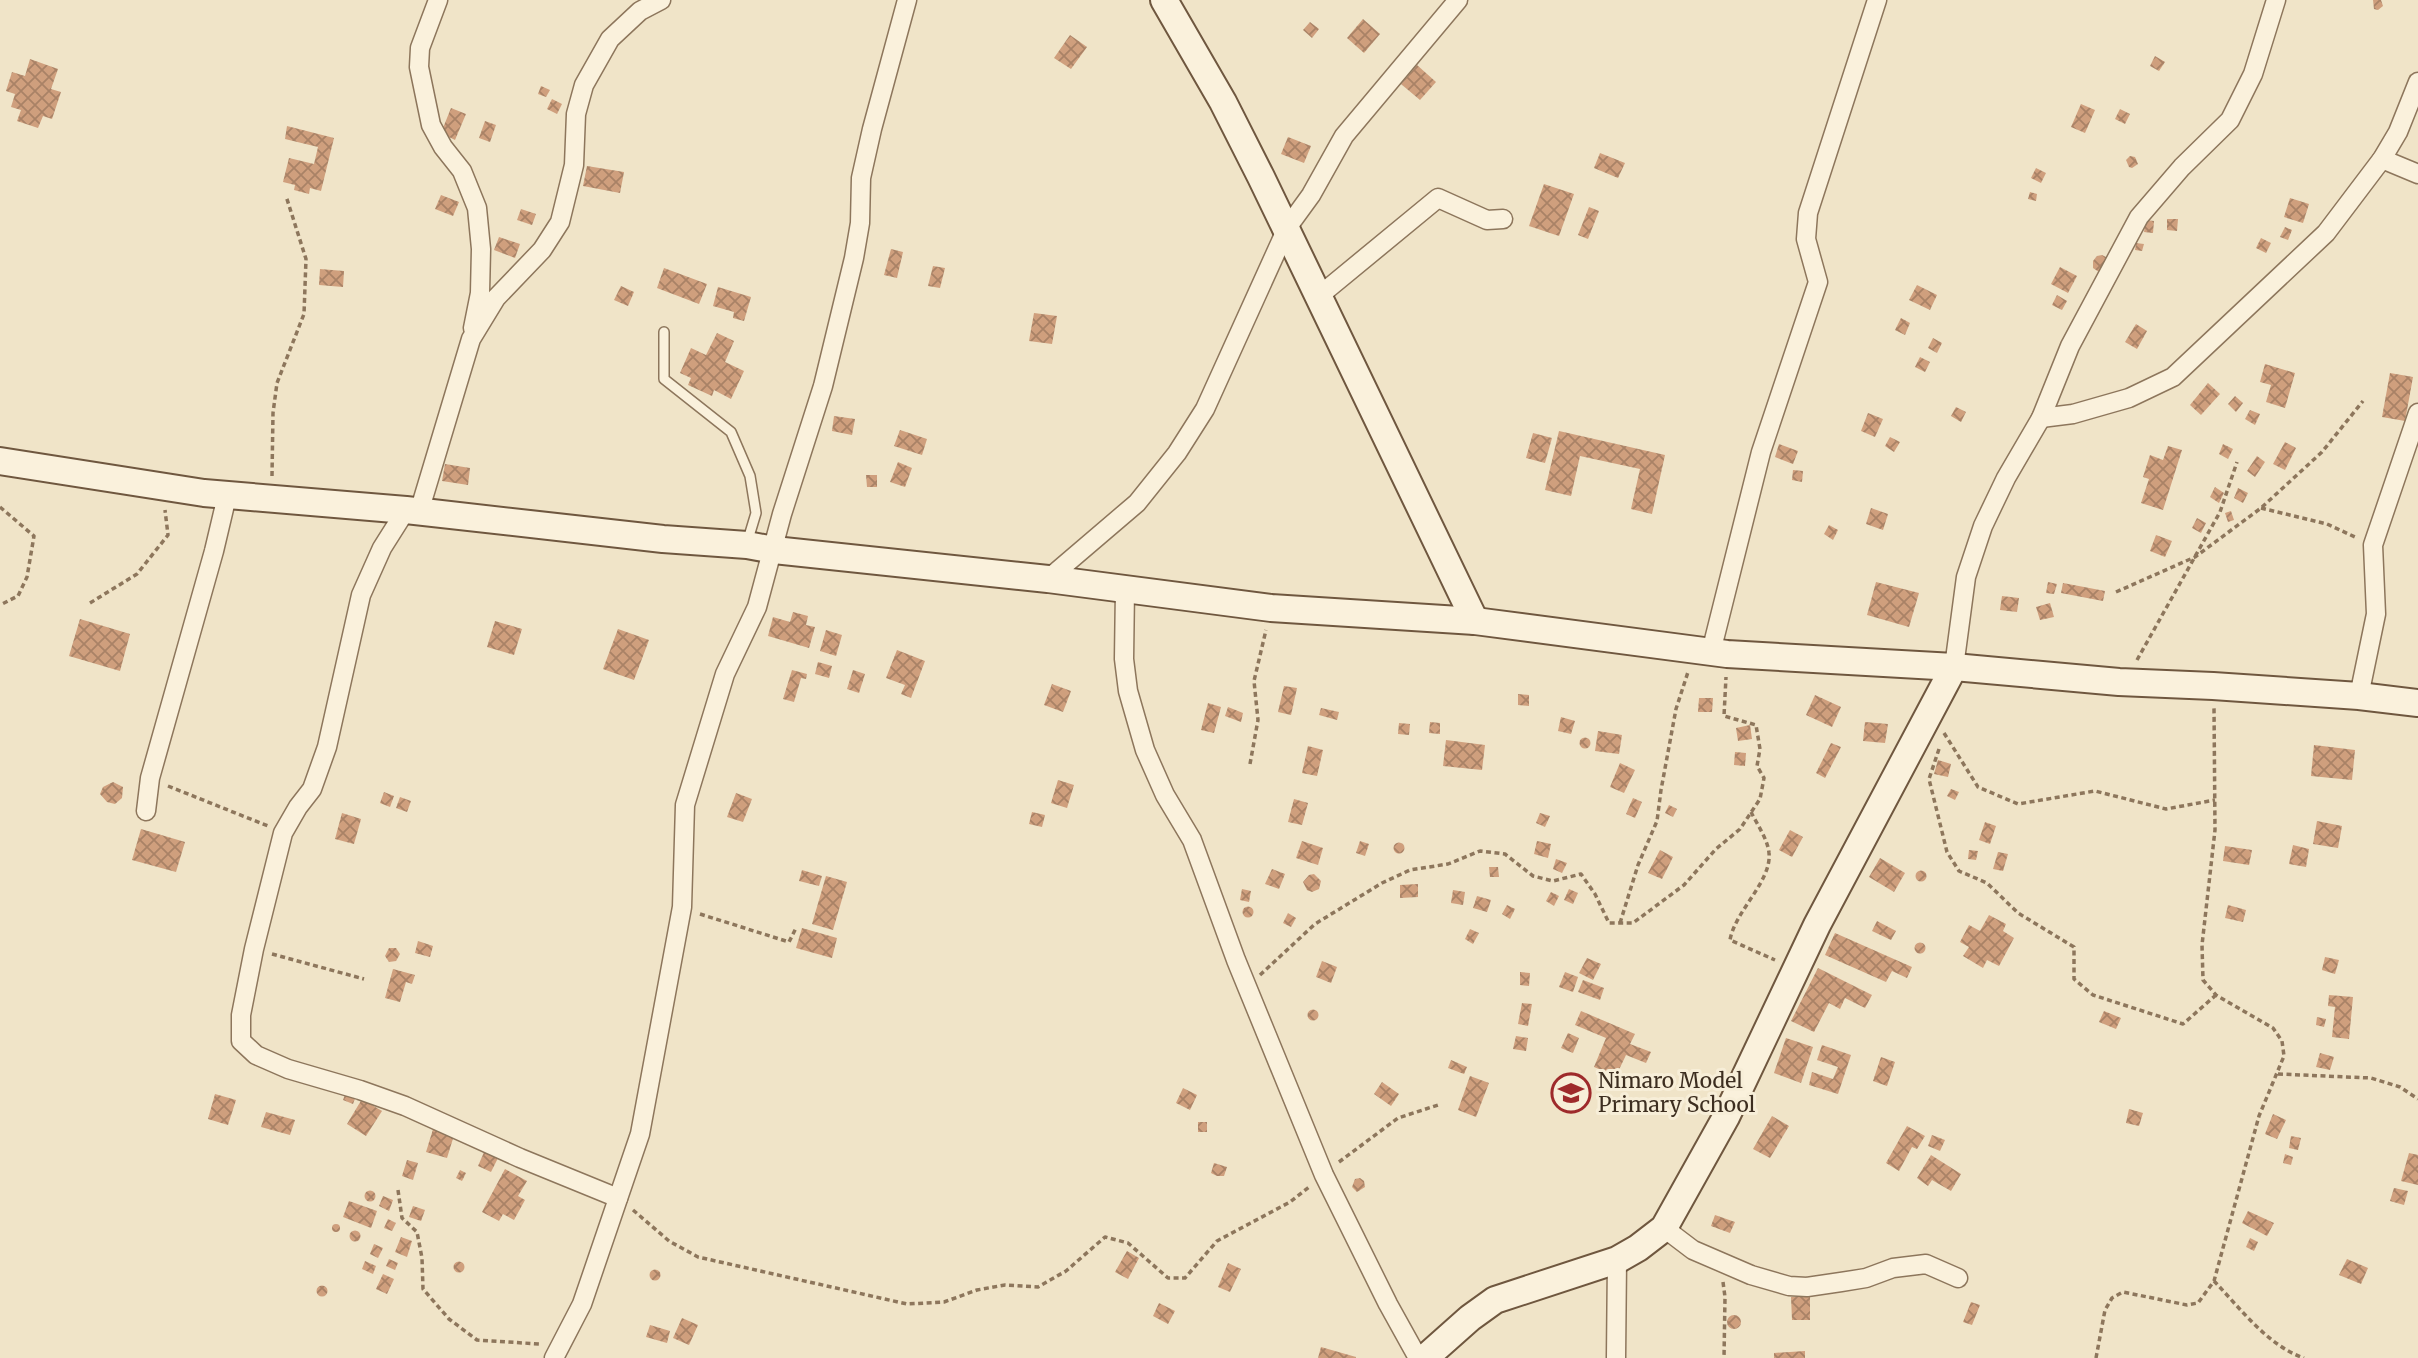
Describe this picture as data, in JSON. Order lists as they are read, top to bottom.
{
  "places": {
    "school or university": ["Nimaro Model Primary School"]
  }
}
